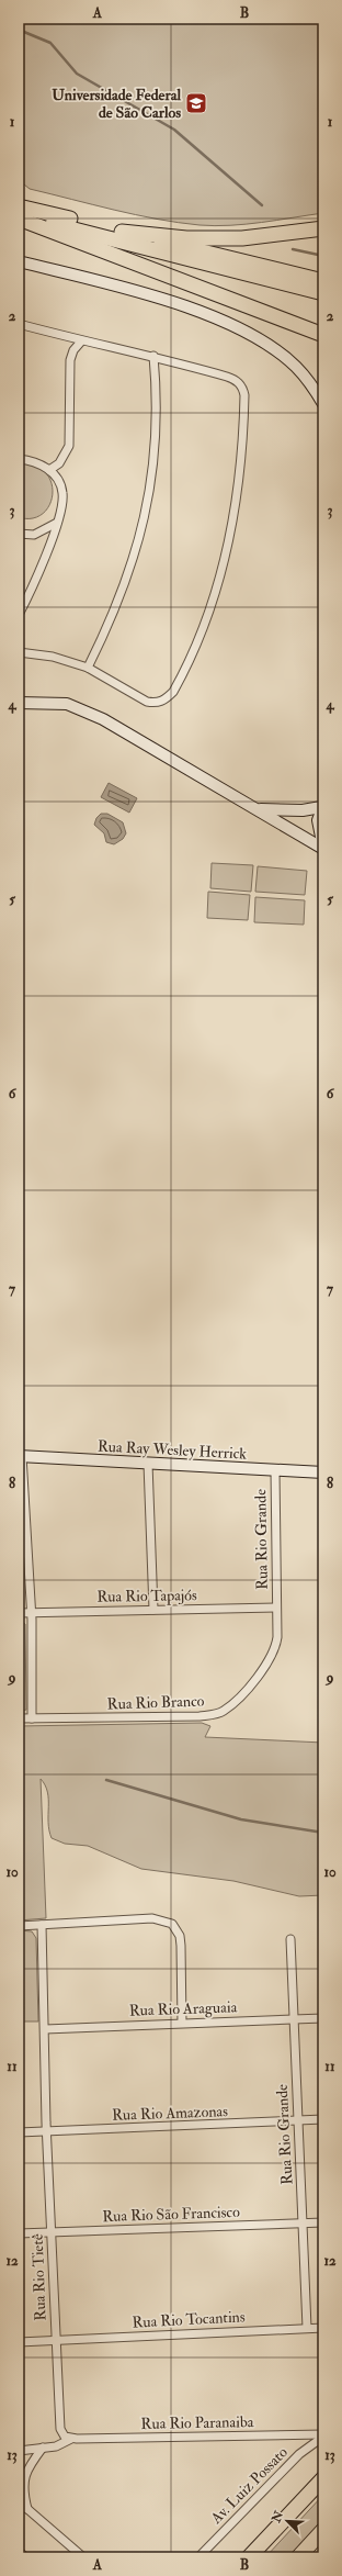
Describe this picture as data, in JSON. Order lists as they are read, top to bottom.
{
  "streets": {
    "street": [
      "Rua Ray Wesley Herrick",
      "Rua Rio Grande",
      "Rua Rio Tapajós",
      "Rua Rio Branco",
      "Rua Rio Araguaia",
      "Rua Rio Amazonas",
      "Rua Rio São Francisco",
      "Rua Rio Tietê",
      "Rua Rio Tocantins",
      "Rua Rio Paranaiba",
      "Av. Luiz Possato"
    ]
  },
  "crossings": [
    ["Rua Ray Wesley Herrick", "Rua Rio Grande"],
    ["Rua Rio Grande", "Rua Rio Tapajós"],
    ["Rua Rio Grande", "Rua Rio Branco"],
    ["Rua Rio Grande", "Rua Rio Araguaia"],
    ["Rua Rio Grande", "Rua Rio Amazonas"],
    ["Rua Rio Grande", "Rua Rio São Francisco"],
    ["Rua Rio Grande", "Rua Rio Tocantins"],
    ["Rua Rio Tapajós", "Rua Rio Branco"],
    ["Rua Rio Araguaia", "Rua Rio Tietê"],
    ["Rua Rio Amazonas", "Rua Rio Tietê"],
    ["Rua Rio São Francisco", "Rua Rio Tietê"],
    ["Rua Rio Tietê", "Rua Rio Tocantins"],
    ["Rua Rio Tietê", "Rua Rio Paranaiba"],
    ["Rua Rio Paranaiba", "Av. Luiz Possato"]
  ],
  "places": {
    "school or university": ["Universidade Federal de São Carlos"]
  },
  "north": "top left",
  "grid": {
    "columns": ["A", "B"],
    "rows": [
      "1",
      "2",
      "3",
      "4",
      "5",
      "6",
      "7",
      "8",
      "9",
      "10",
      "11",
      "12",
      "13"
    ]
  }
}
